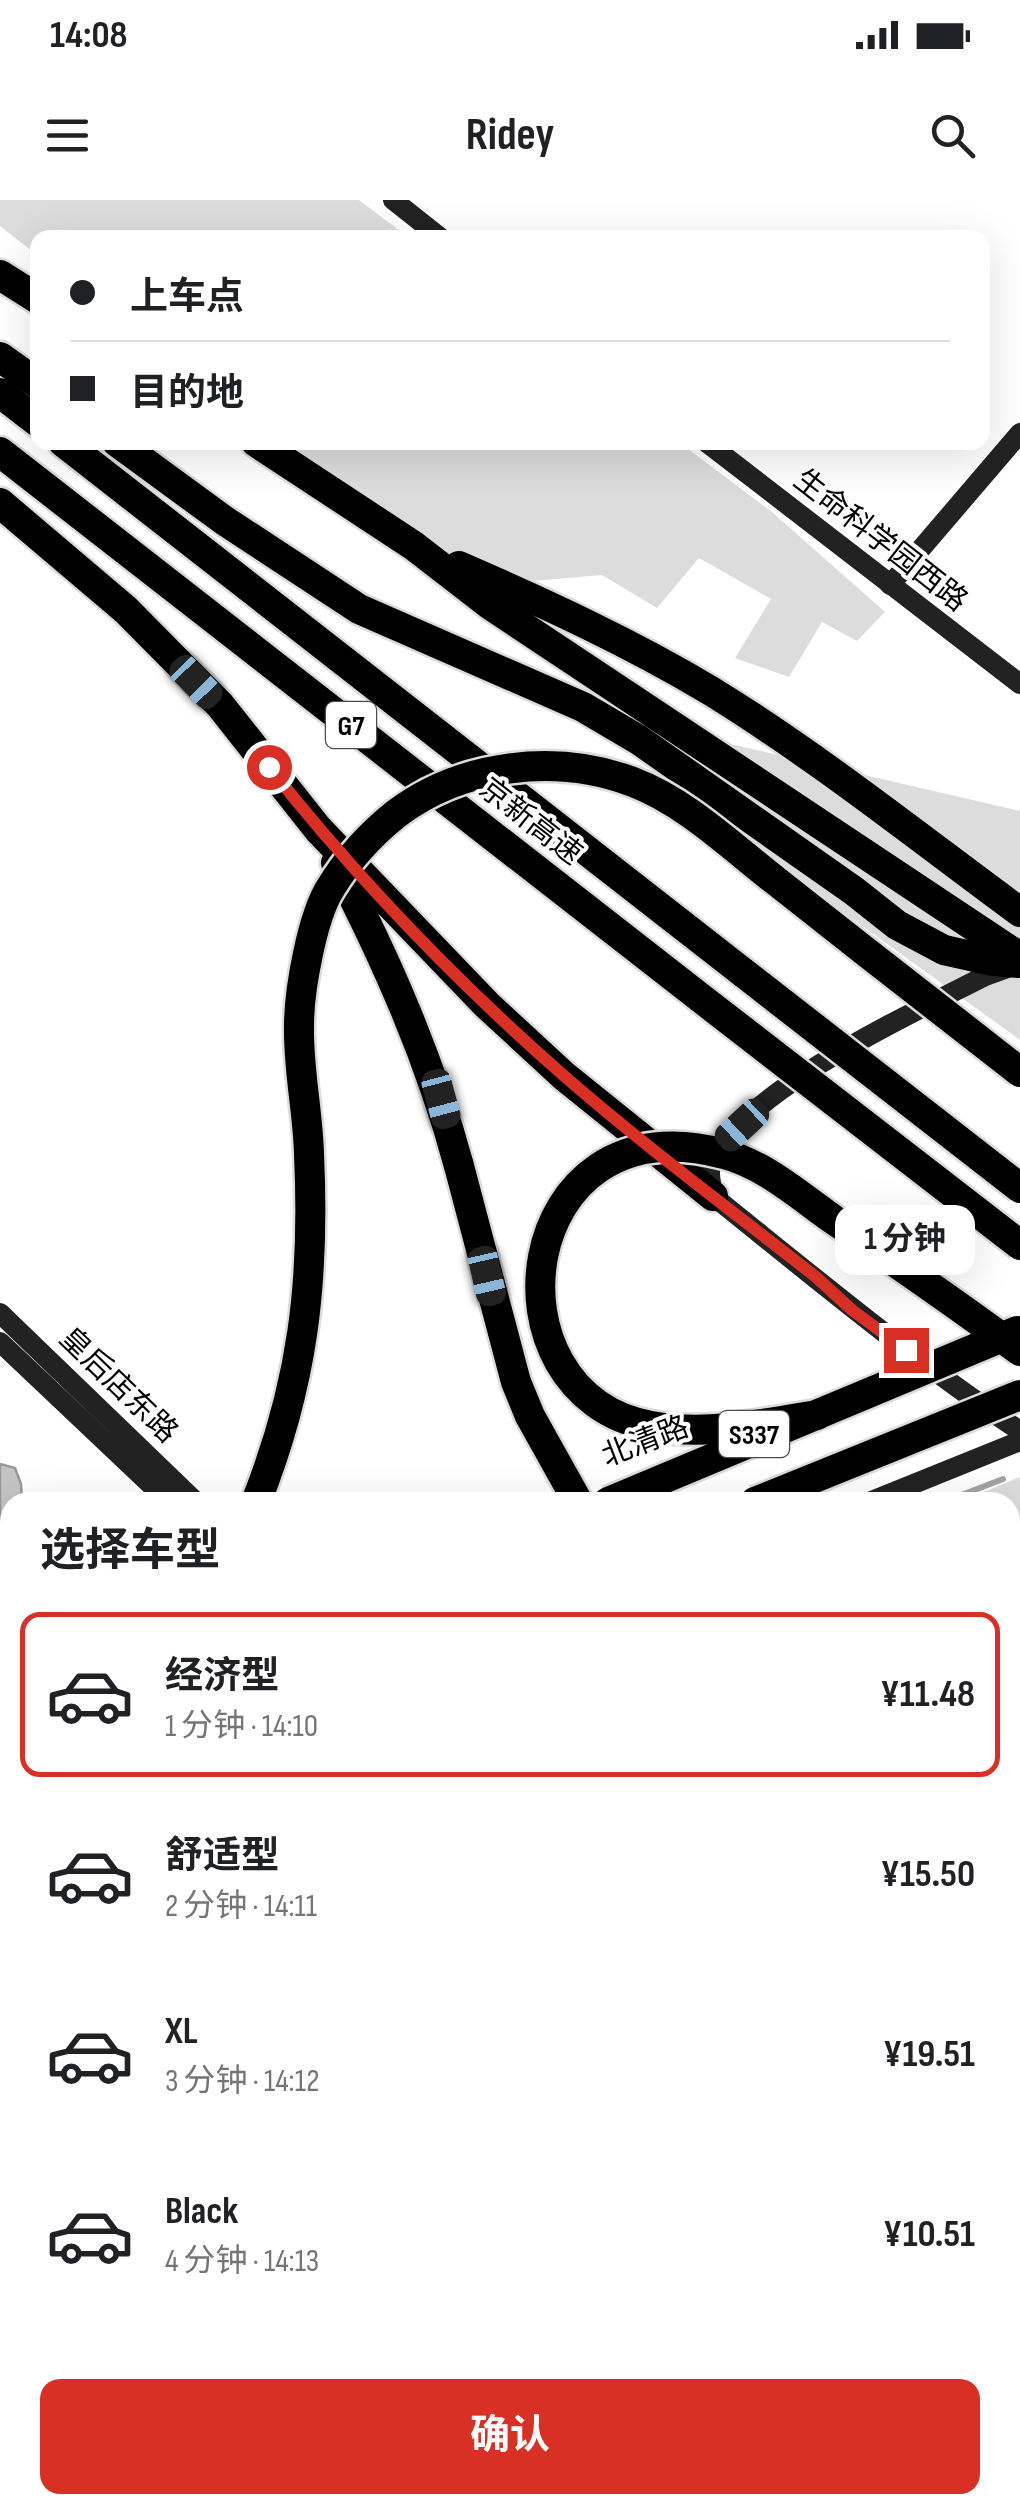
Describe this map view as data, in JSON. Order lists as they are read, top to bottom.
{
  "streets": {
    "highway": ["G7", "京新高速"],
    "main road": ["S337", "北清路"],
    "street": ["生命科学园西路", "皇后店东路"]
  },
  "page": {
    "status": "14:08",
    "header": "Ridey",
    "banner": ["上车点", "目的地"],
    "bubble": "1 分钟",
    "heading": "选择车型",
    "list": [
      {
        "name": "经济型",
        "note": "1 分钟 · 14:10",
        "value": "¥11.48"
      },
      {
        "name": "舒适型",
        "note": "2 分钟 · 14:11",
        "value": "¥15.50"
      },
      {
        "name": "XL",
        "note": "3 分钟 · 14:12",
        "value": "¥19.51"
      },
      {
        "name": "Black",
        "note": "4 分钟 · 14:13",
        "value": "¥10.51"
      }
    ],
    "buttons": "确认"
  }
}
